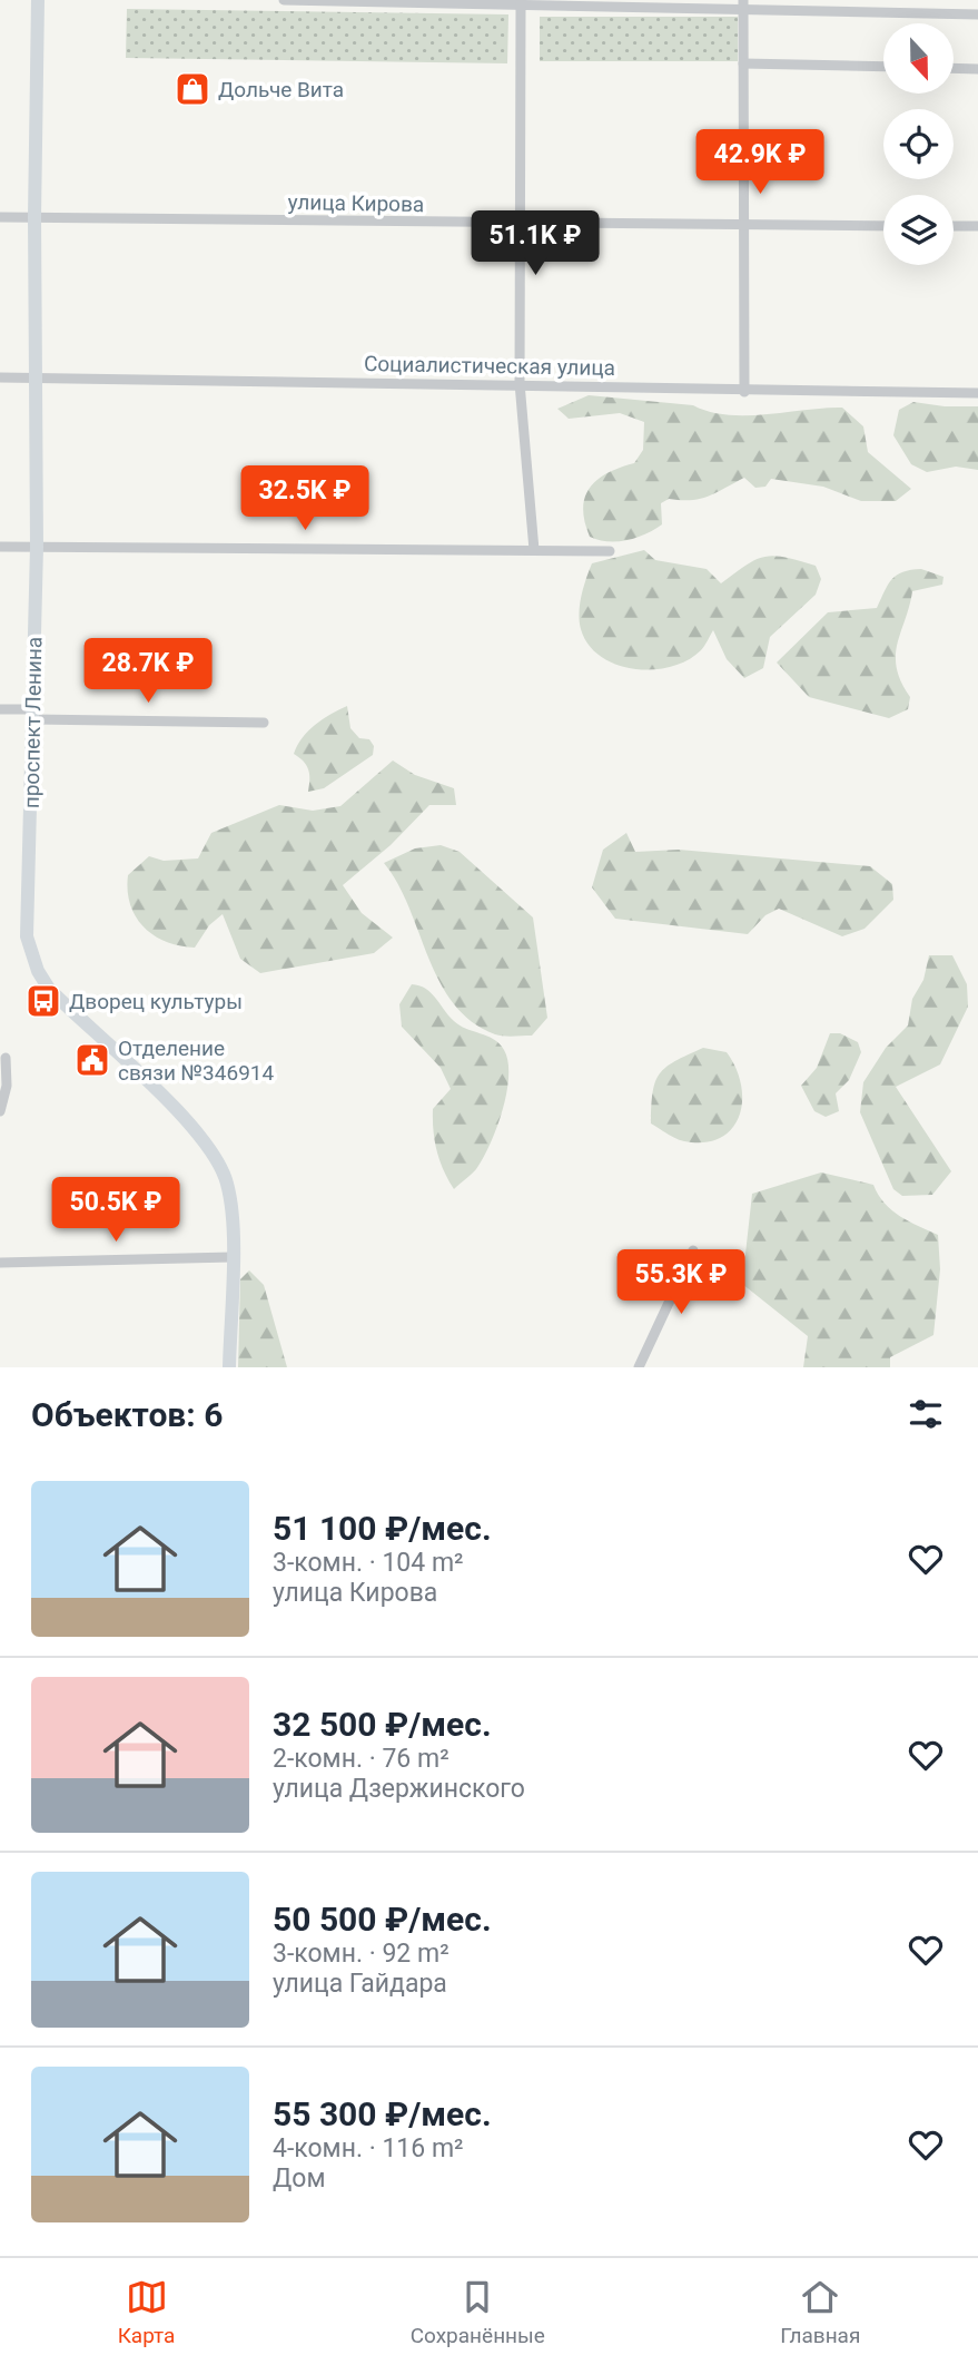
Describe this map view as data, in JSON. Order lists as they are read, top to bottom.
{
  "streets": {
    "main road": ["проспект Ленина"],
    "street": ["улица Кирова", "Социалистическая улица"]
  },
  "crossings": [
    ["улица Кирова", "проспект Ленина"],
    ["Социалистическая улица", "проспект Ленина"]
  ],
  "places": {
    "shop": ["Дольче Вита"],
    "bus stop": ["Дворец культуры"],
    "public building": ["Отделение связи №346914"]
  },
  "north": "bottom",
  "page": {
    "price": [
      "42.9K ₽",
      "51.1K ₽",
      "32.5K ₽",
      "28.7K ₽",
      "50.5K ₽",
      "55.3K ₽"
    ],
    "heading": "Объектов: 6",
    "list": [
      {
        "name": "51 100 ₽/мес.",
        "note": "3-комн. · 104 m² · улица Кирова"
      },
      {
        "name": "32 500 ₽/мес.",
        "note": "2-комн. · 76 m² · улица Дзержинского"
      },
      {
        "name": "50 500 ₽/мес.",
        "note": "3-комн. · 92 m² · улица Гайдара"
      },
      {
        "name": "55 300 ₽/мес.",
        "note": "4-комн. · 116 m² · Дом"
      }
    ],
    "tabs": ["Карта", "Сохранённые", "Главная"]
  }
}
